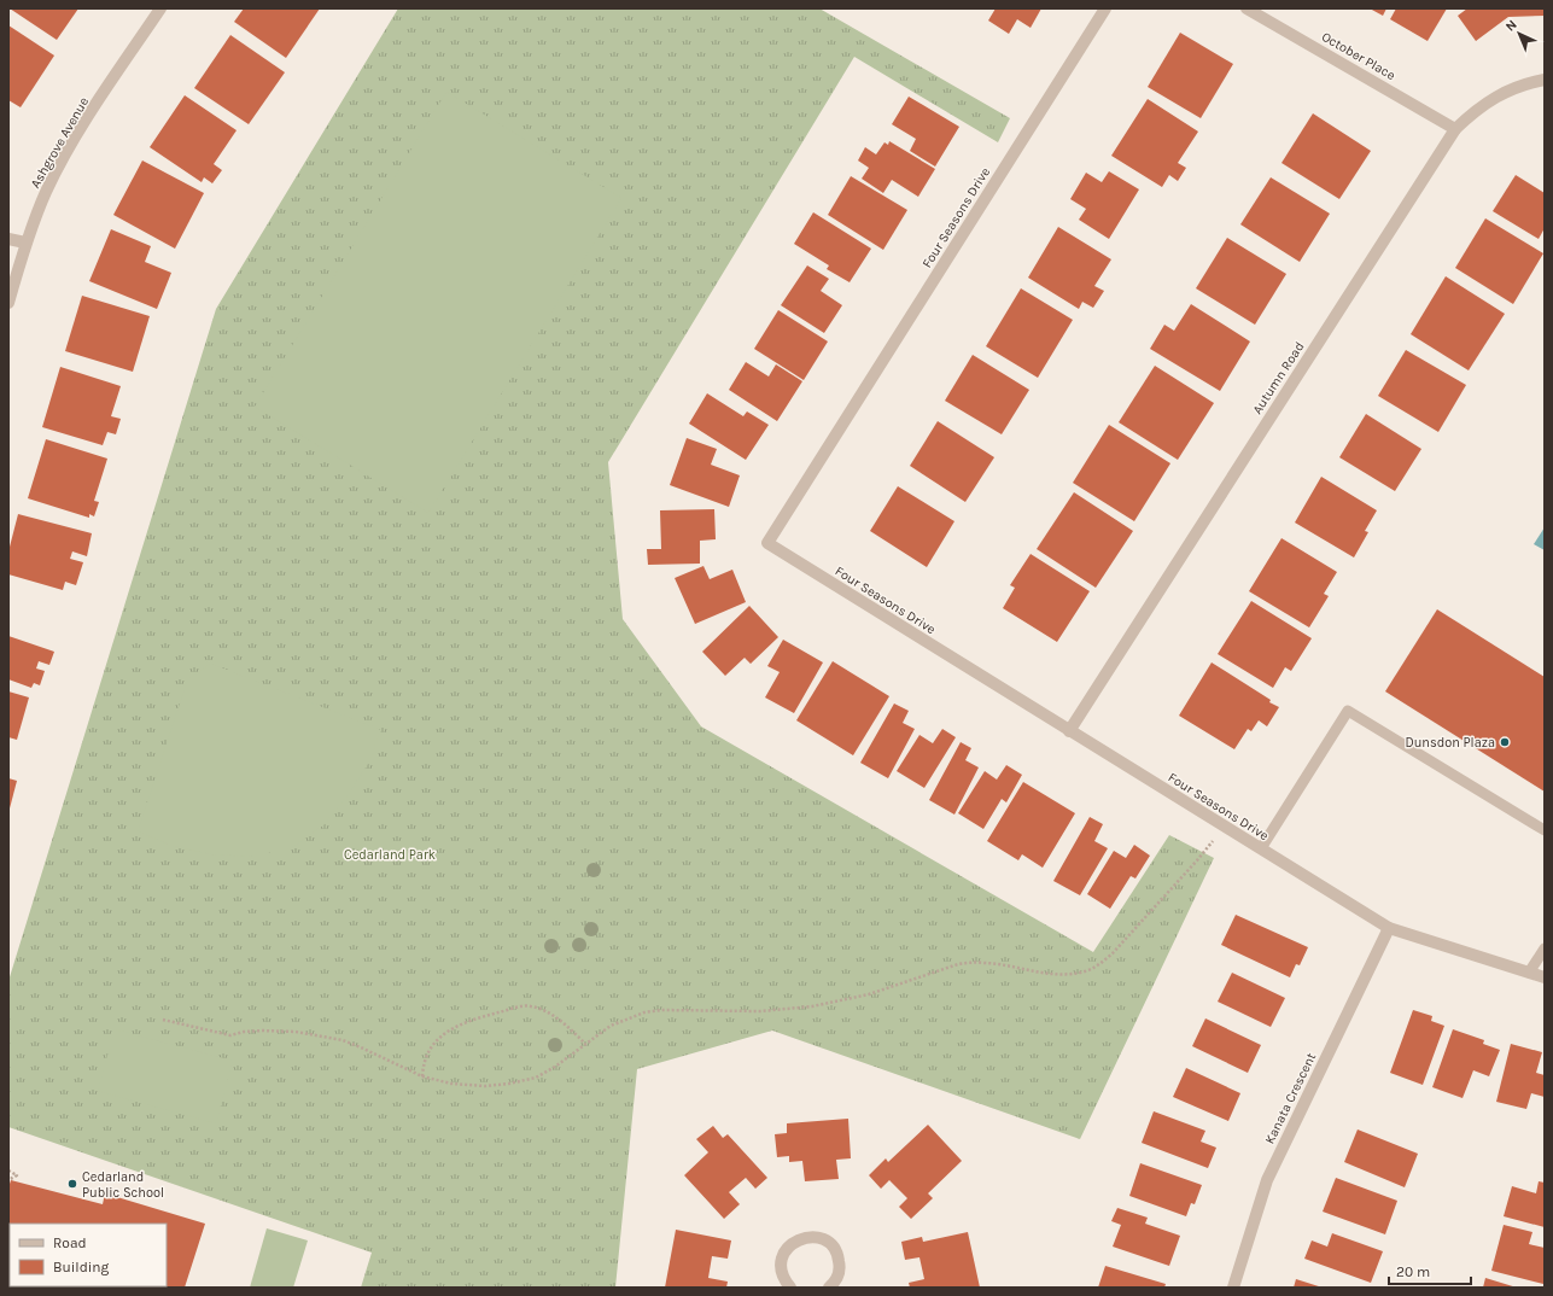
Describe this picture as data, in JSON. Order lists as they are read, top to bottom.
{
  "streets": {
    "street": [
      "October Place",
      "Ashgrove Avenue",
      "Four Seasons Drive",
      "Autumn Road",
      "Kanata Crescent"
    ]
  },
  "crossings": [
    ["October Place", "Autumn Road"],
    ["Four Seasons Drive", "Autumn Road"],
    ["Four Seasons Drive", "Kanata Crescent"]
  ],
  "parks": ["Cedarland Park"],
  "places": ["Dunsdon Plaza", "Cedarland Public School"],
  "legend": ["Road", "Building"],
  "scale_bar": "20 m",
  "north": "top left"
}
